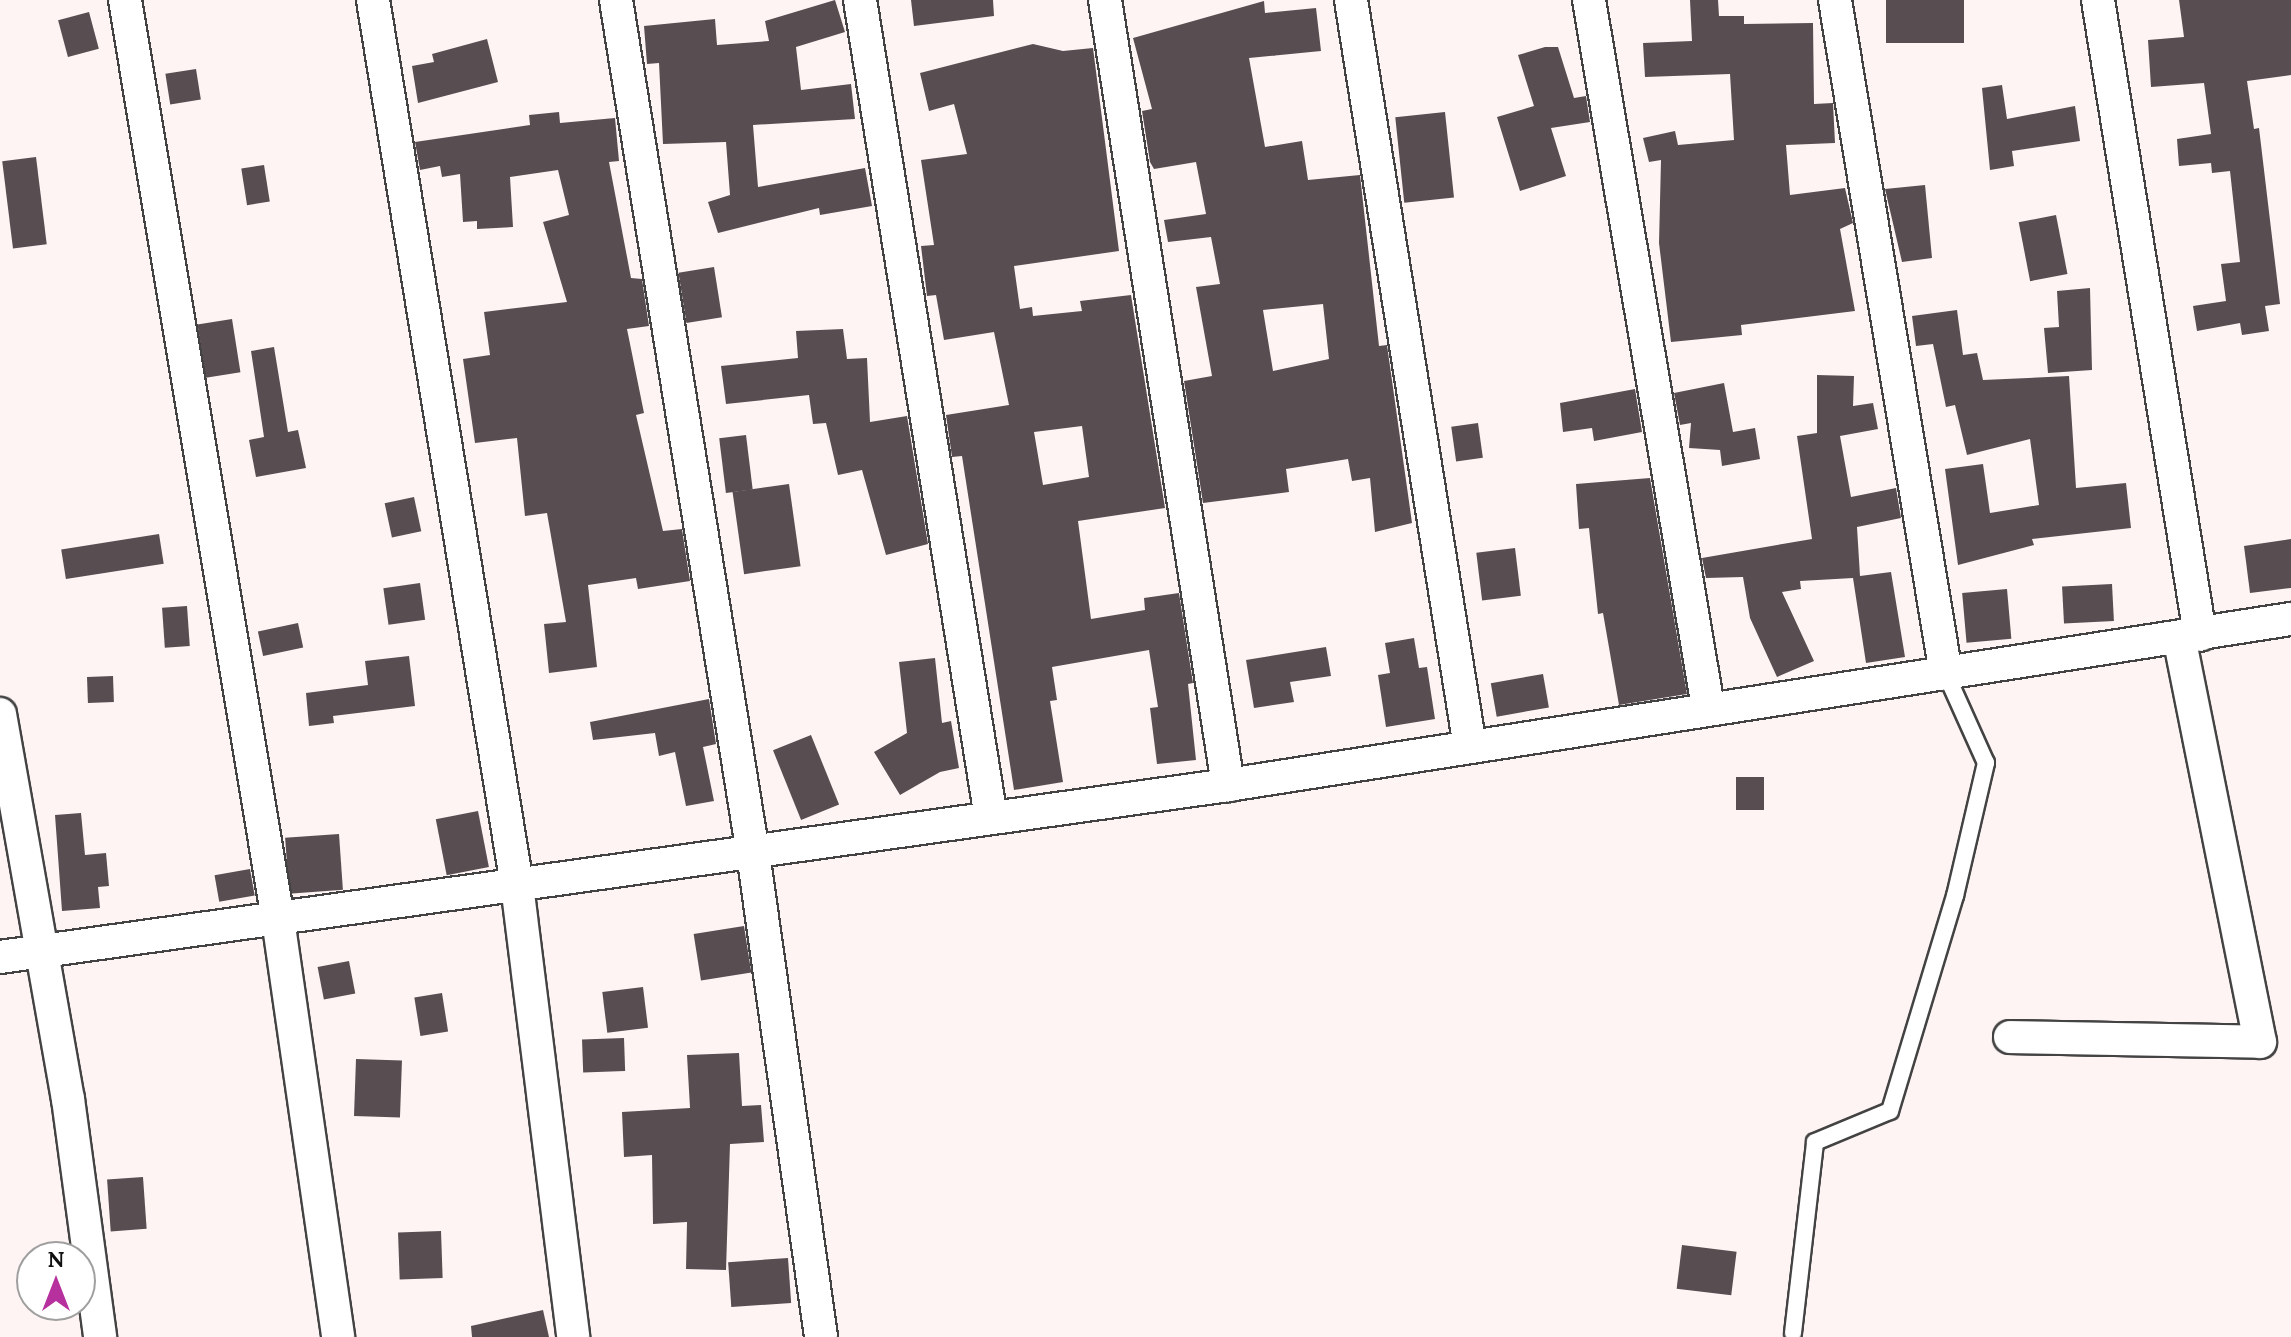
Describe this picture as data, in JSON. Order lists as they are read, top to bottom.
{
  "north": "top"
}
